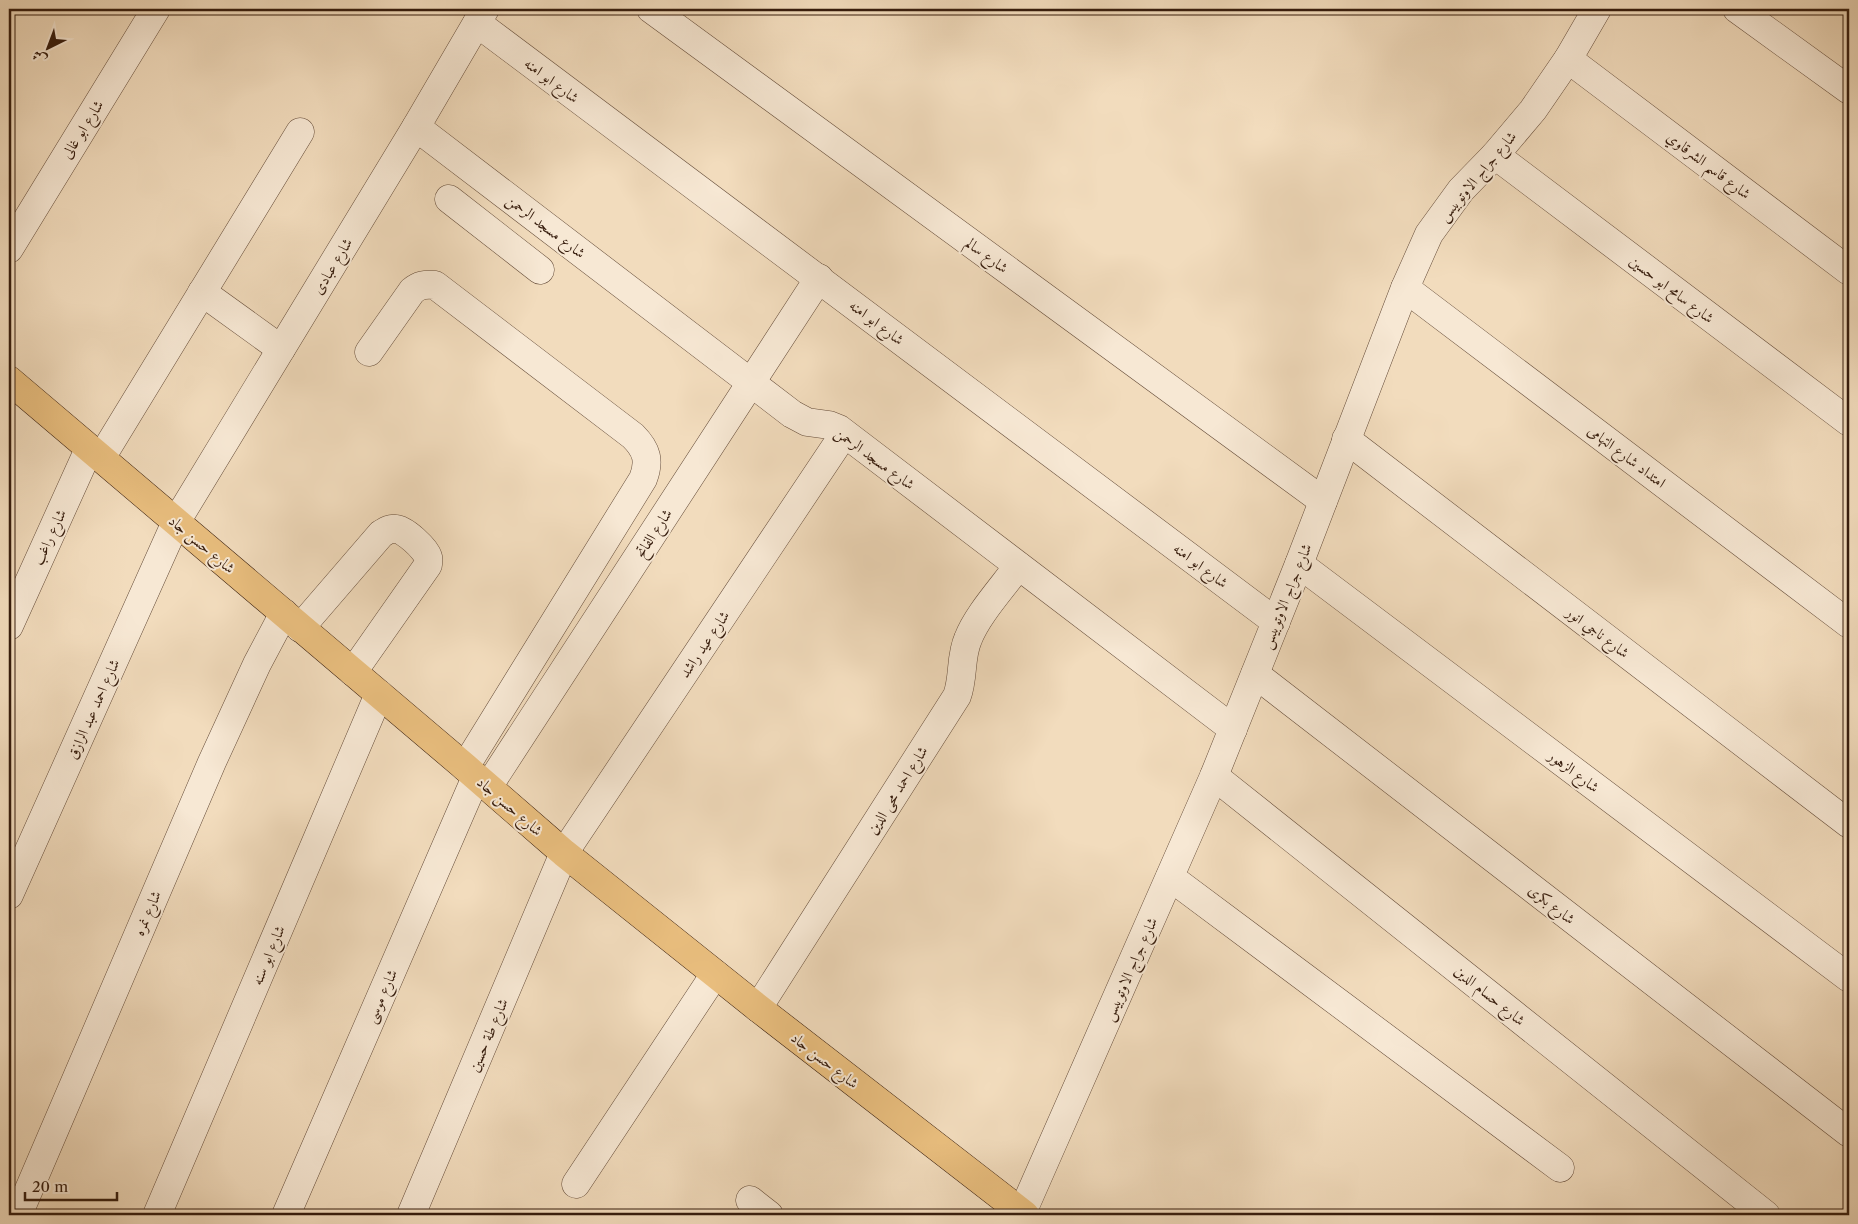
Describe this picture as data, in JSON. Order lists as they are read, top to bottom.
{
  "streets": {
    "main road": ["شارع حسن جاد"],
    "street": [
      "شارع ابو امنه",
      "شارع ابو غالى",
      "شارع قاسم الشرقاوي",
      "شارع جراج الاوتوبيس",
      "شارع مسجد الرحمن",
      "شارع سالم",
      "شارع عبادى",
      "شارع سامح ابو حسين",
      "امتداد شارع التهامى",
      "شارع الفاتح",
      "شارع راغب",
      "شارع ناجي انور",
      "شارع عيد راشد",
      "شارع احمد عبد الرازق",
      "شارع الزهور",
      "شارع احمد محى الدين",
      "شارع بكرى",
      "شارع نمره",
      "شارع ابو سنه",
      "شارع حسام الدين",
      "شارع موسى",
      "شارع طة حسين"
    ]
  },
  "crossings": [
    ["شارع ابو امنه", "شارع جراج الاوتوبيس"],
    ["شارع ابو امنه", "شارع عبادى"],
    ["شارع ابو امنه", "شارع الفاتح"],
    ["شارع قاسم الشرقاوي", "شارع جراج الاوتوبيس"],
    ["شارع جراج الاوتوبيس", "شارع مسجد الرحمن"],
    ["شارع جراج الاوتوبيس", "شارع سالم"],
    ["شارع جراج الاوتوبيس", "شارع سامح ابو حسين"],
    ["شارع جراج الاوتوبيس", "امتداد شارع التهامى"],
    ["شارع جراج الاوتوبيس", "شارع حسن جاد"],
    ["شارع جراج الاوتوبيس", "شارع ناجي انور"],
    ["شارع جراج الاوتوبيس", "شارع الزهور"],
    ["شارع جراج الاوتوبيس", "شارع بكرى"],
    ["شارع جراج الاوتوبيس", "شارع حسام الدين"],
    ["شارع مسجد الرحمن", "شارع عبادى"],
    ["شارع مسجد الرحمن", "شارع الفاتح"],
    ["شارع مسجد الرحمن", "شارع عيد راشد"],
    ["شارع مسجد الرحمن", "شارع احمد محى الدين"],
    ["شارع عبادى", "شارع حسن جاد"],
    ["شارع عبادى", "شارع احمد عبد الرازق"],
    ["شارع الفاتح", "شارع حسن جاد"],
    ["شارع الفاتح", "شارع موسى"],
    ["شارع راغب", "شارع حسن جاد"],
    ["شارع حسن جاد", "شارع عيد راشد"],
    ["شارع حسن جاد", "شارع احمد عبد الرازق"],
    ["شارع حسن جاد", "شارع احمد محى الدين"],
    ["شارع حسن جاد", "شارع نمره"],
    ["شارع حسن جاد", "شارع ابو سنه"],
    ["شارع حسن جاد", "شارع موسى"],
    ["شارع حسن جاد", "شارع طة حسين"],
    ["شارع عيد راشد", "شارع طة حسين"]
  ],
  "scale_bar": "20 m",
  "north": "bottom left"
}
